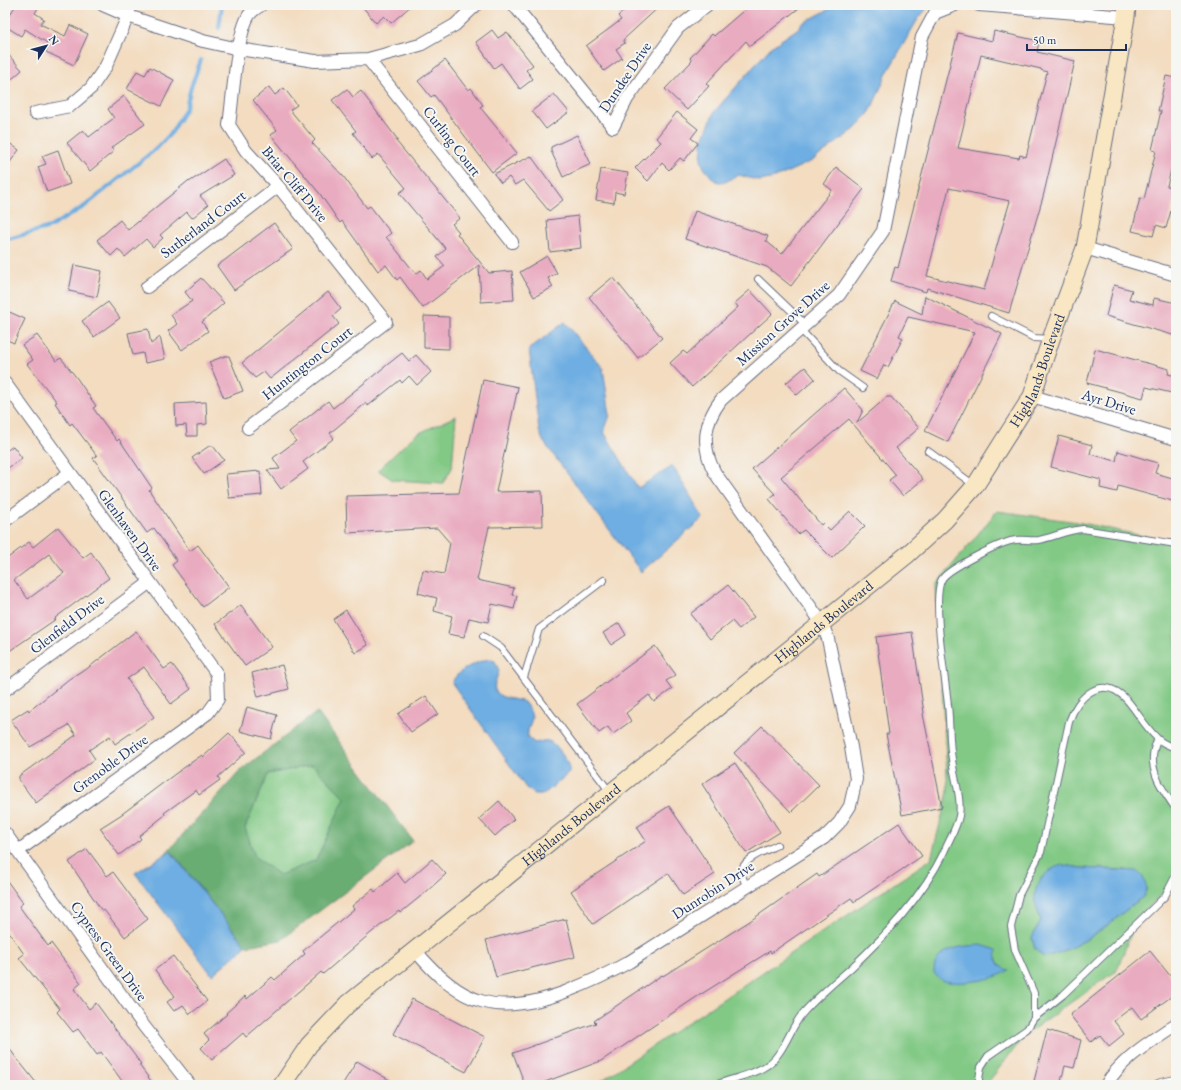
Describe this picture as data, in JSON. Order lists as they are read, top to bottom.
{
  "streets": {
    "street": [
      "Dundee Drive",
      "Curling Court",
      "Briar Cliff Drive",
      "Sutherland Court",
      "Mission Grove Drive",
      "Huntington Court",
      "Highlands Boulevard",
      "Ayr Drive",
      "Glenhaven Drive",
      "Glenfield Drive",
      "Grenoble Drive",
      "Dunrobin Drive",
      "Cypress Green Drive"
    ]
  },
  "crossings": [
    ["Briar Cliff Drive", "Sutherland Court"],
    ["Briar Cliff Drive", "Huntington Court"],
    ["Mission Grove Drive", "Highlands Boulevard"],
    ["Mission Grove Drive", "Dunrobin Drive"],
    ["Highlands Boulevard", "Ayr Drive"],
    ["Highlands Boulevard", "Dunrobin Drive"],
    ["Glenhaven Drive", "Glenfield Drive"],
    ["Glenhaven Drive", "Grenoble Drive"],
    ["Grenoble Drive", "Cypress Green Drive"]
  ],
  "scale_bar": "50 m",
  "north": "top right"
}
